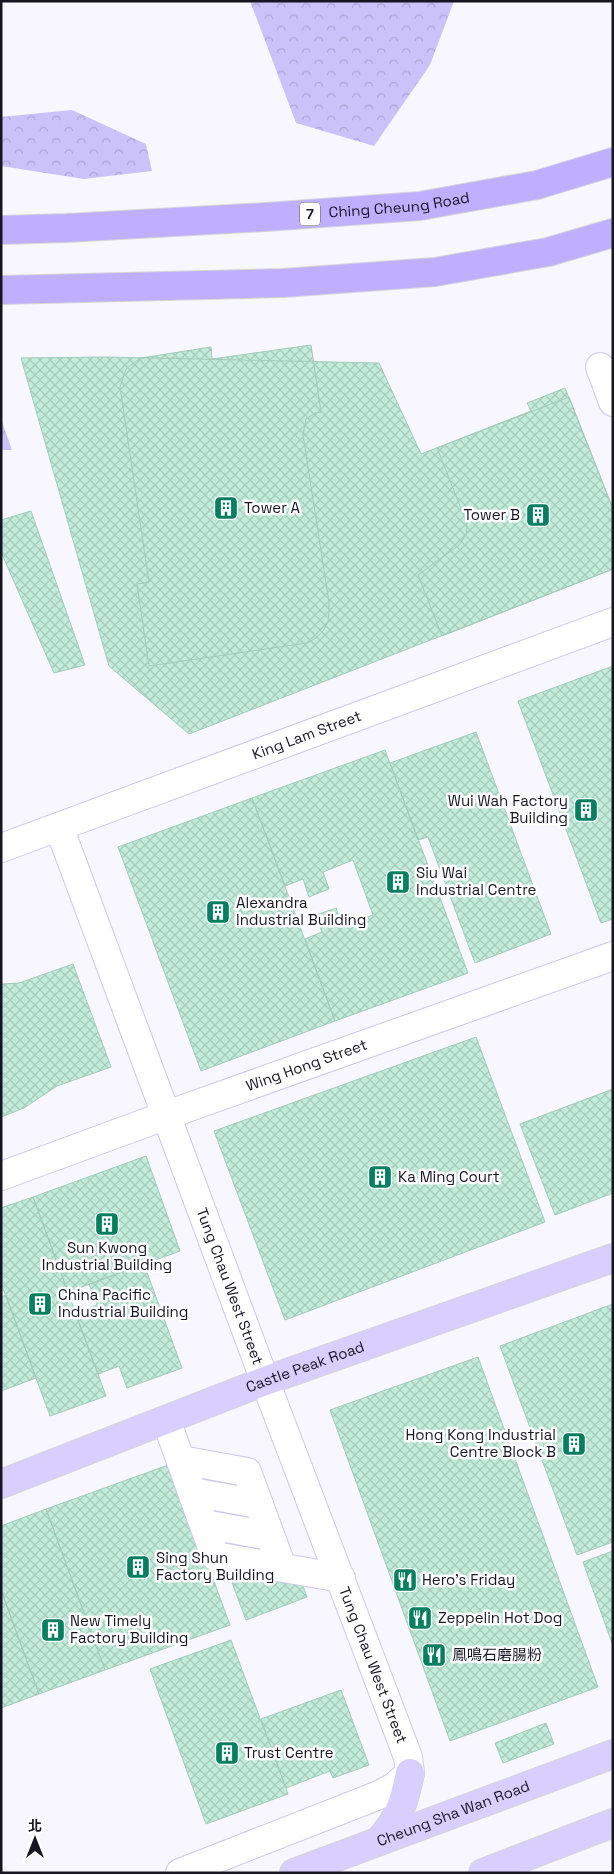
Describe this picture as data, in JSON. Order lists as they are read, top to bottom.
{
  "streets": {
    "highway": ["Ching Cheung Road", "7"],
    "main road": ["Castle Peak Road", "Cheung Sha Wan Road"],
    "street": ["King Lam Street", "Wing Hong Street", "Tung Chau West Street"]
  },
  "crossings": [
    ["King Lam Street", "Tung Chau West Street"],
    ["Wing Hong Street", "Tung Chau West Street"],
    ["Tung Chau West Street", "Castle Peak Road"]
  ],
  "places": {
    "building": [
      "Tower A",
      "Tower B",
      "Wui Wah Factory Building",
      "Siu Wai Industrial Centre",
      "Alexandra Industrial Building",
      "Ka Ming Court",
      "Sun Kwong Industrial Building",
      "China Pacific Industrial Building",
      "Hong Kong Industrial Centre Block B",
      "Sing Shun Factory Building",
      "New Timely Factory Building",
      "Trust Centre"
    ],
    "restaurant": ["Hero's Friday", "Zeppelin Hot Dog", "鳳鳴石磨腸粉"]
  },
  "north": "top"
}
